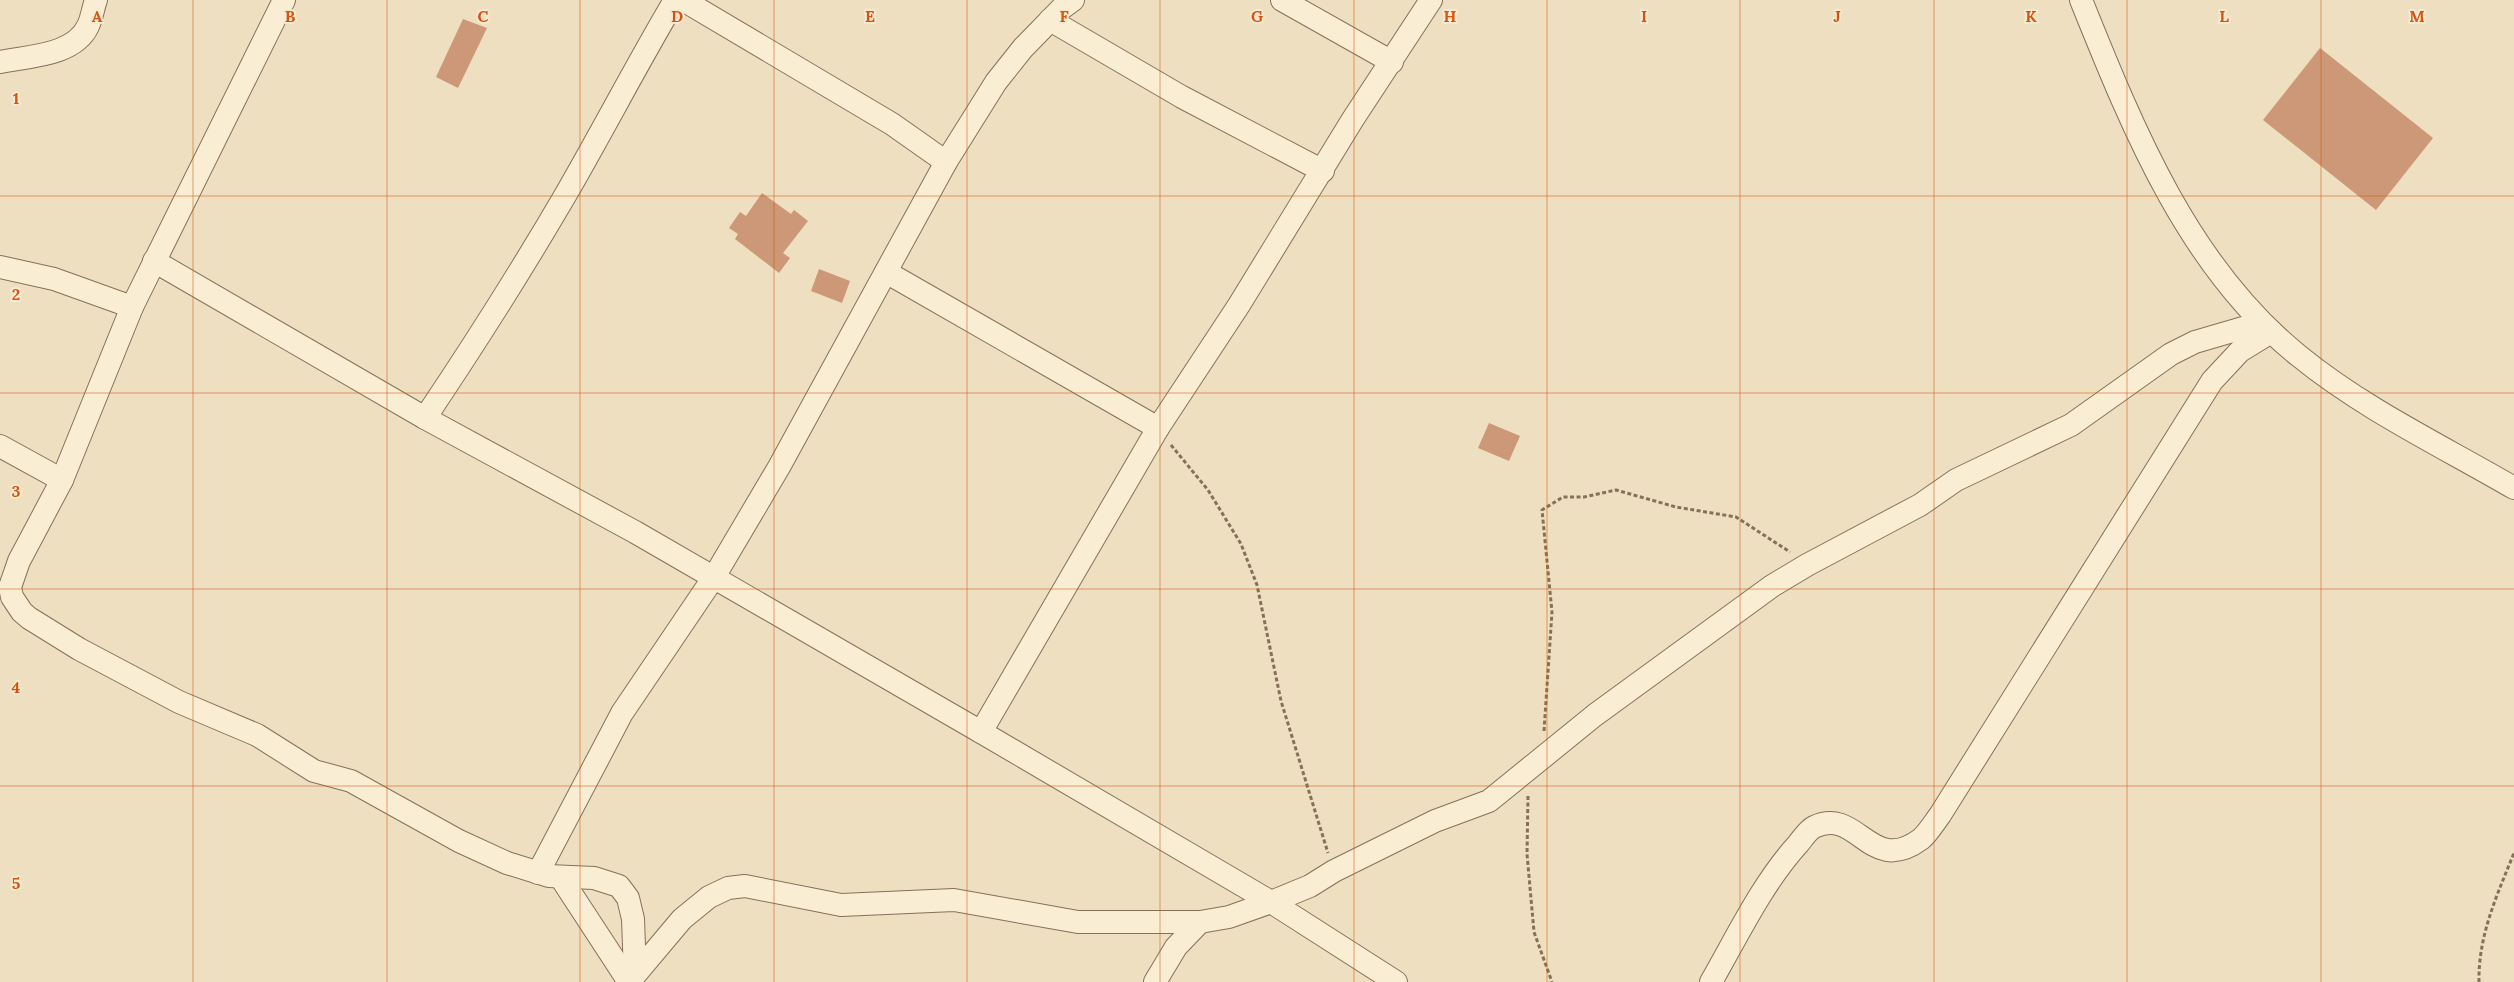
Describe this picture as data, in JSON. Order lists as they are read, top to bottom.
{
  "grid": {
    "columns": [
      "A",
      "B",
      "C",
      "D",
      "E",
      "F",
      "G",
      "H",
      "I",
      "J",
      "K",
      "L",
      "M"
    ],
    "rows": [
      "1",
      "2",
      "3",
      "4",
      "5"
    ]
  }
}
